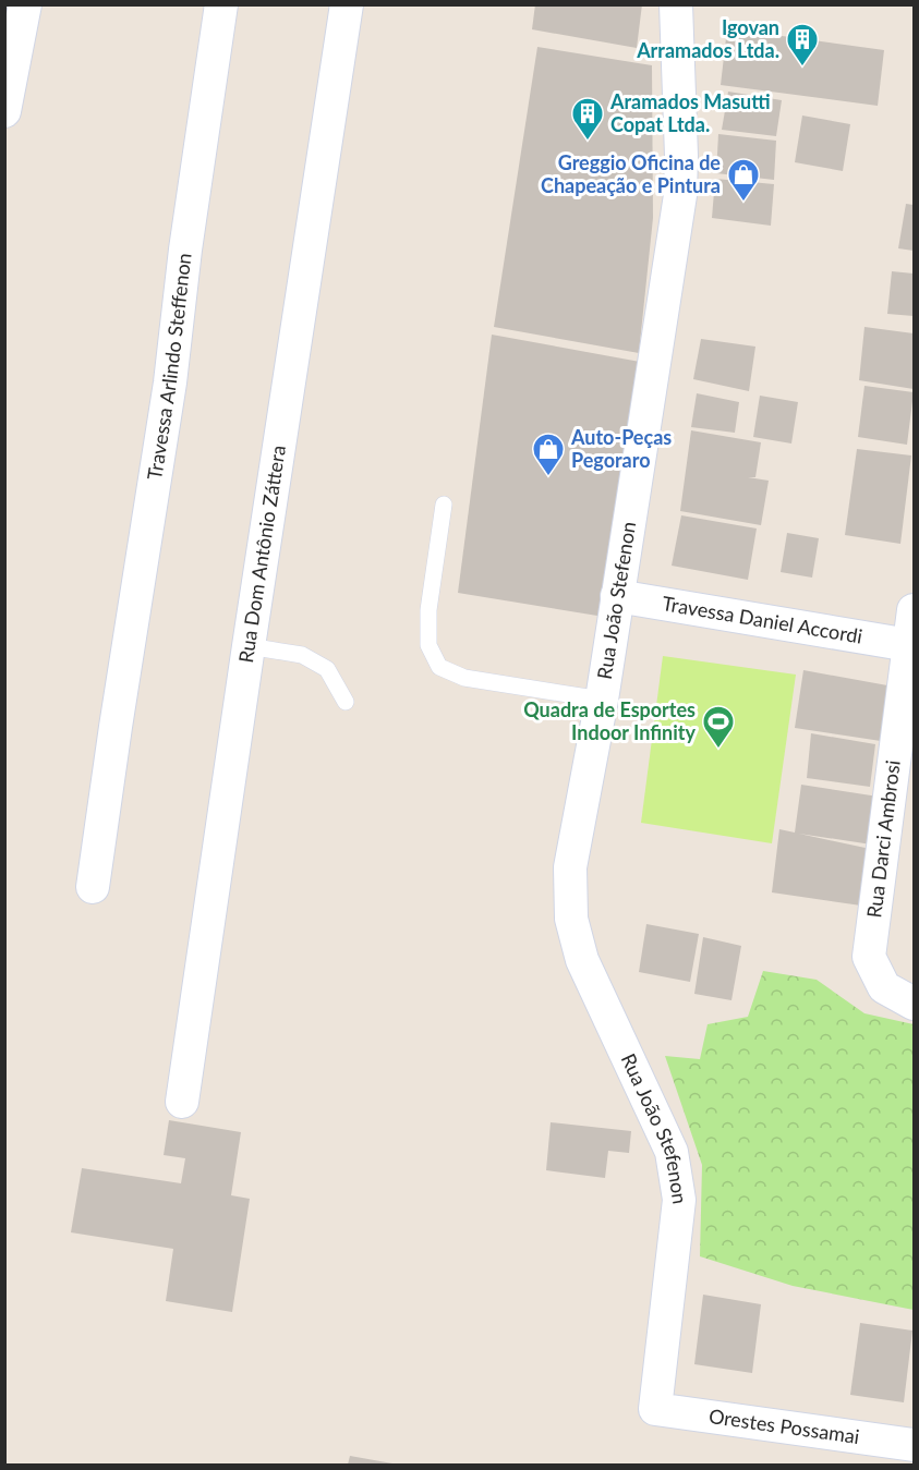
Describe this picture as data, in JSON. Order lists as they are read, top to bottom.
{
  "streets": {
    "street": [
      "Travessa Arlindo Steffenon",
      "Rua Dom Antônio Záttera",
      "Rua João Stefenon",
      "Travessa Daniel Accordi",
      "Rua Darci Ambrosi",
      "Orestes Possamai"
    ]
  },
  "crossings": [
    ["Rua João Stefenon", "Travessa Daniel Accordi"],
    ["Rua João Stefenon", "Orestes Possamai"],
    ["Travessa Daniel Accordi", "Rua Darci Ambrosi"]
  ],
  "places": {
    "building": ["Igovan Arramados Ltda.", "Aramados Masutti Copat Ltda."],
    "shop": ["Greggio Oficina de Chapeação e Pintura", "Auto-Peças Pegoraro"],
    "sports": ["Quadra de Esportes Indoor Infinity"]
  }
}
